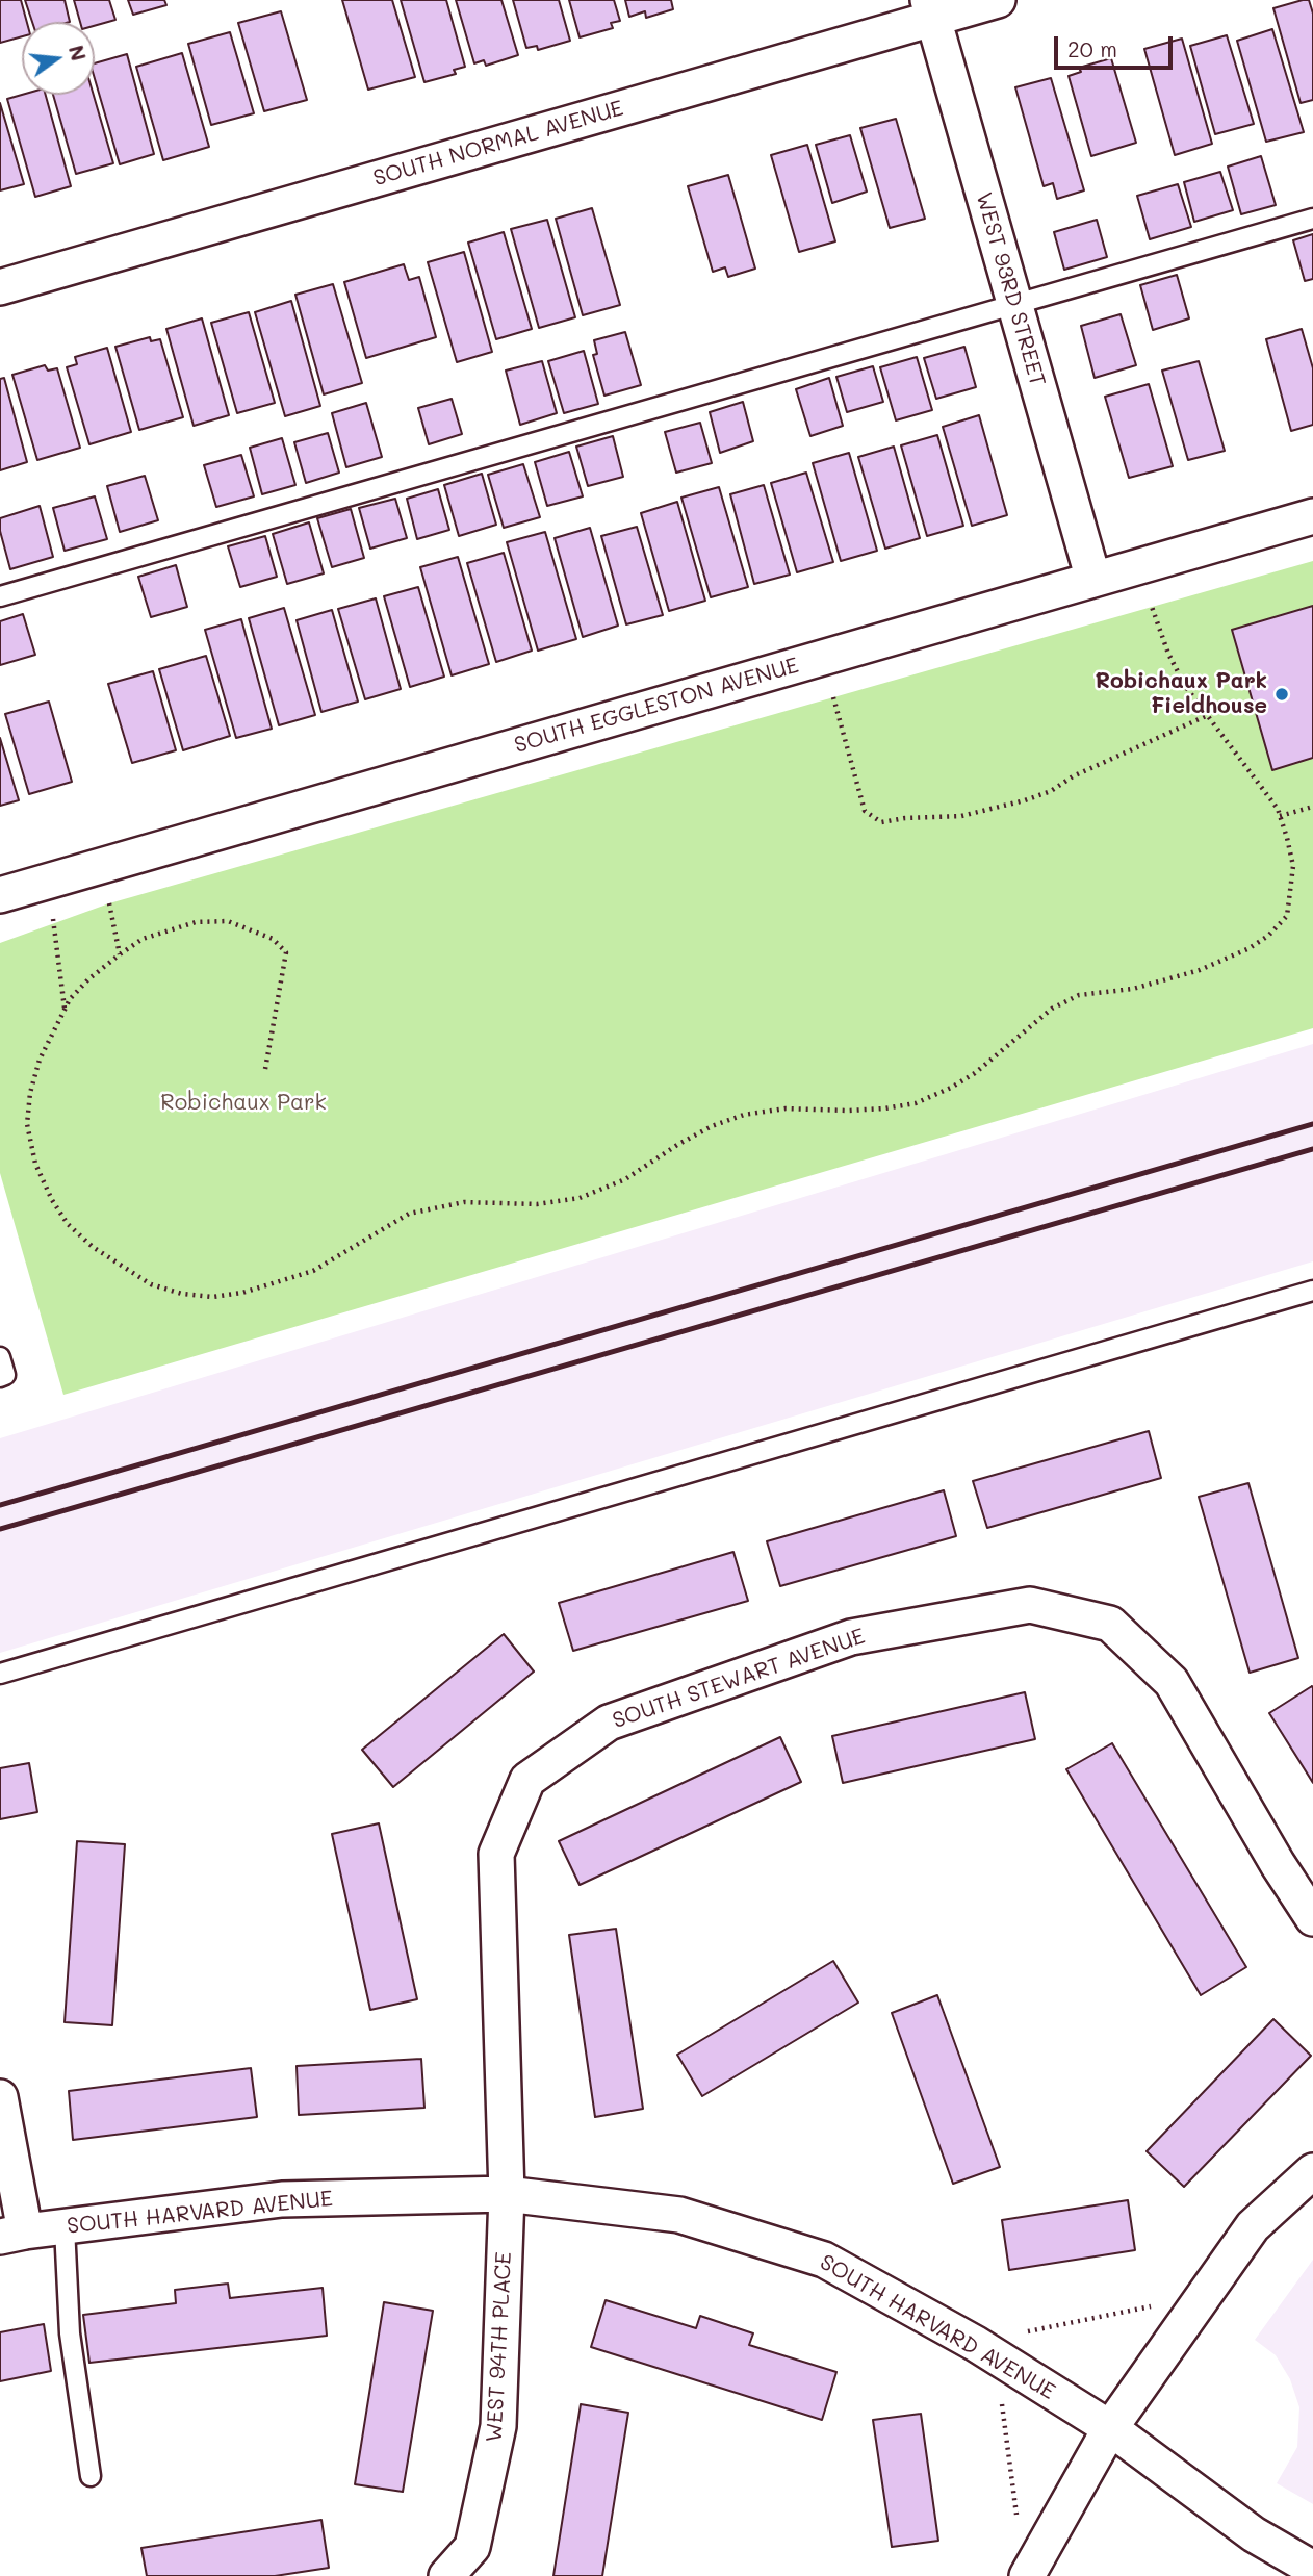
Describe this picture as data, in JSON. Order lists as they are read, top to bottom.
{
  "streets": {
    "street": [
      "SOUTH NORMAL AVENUE",
      "WEST 93RD STREET",
      "SOUTH EGGLESTON AVENUE",
      "SOUTH STEWART AVENUE",
      "SOUTH HARVARD AVENUE",
      "WEST 94TH PLACE"
    ]
  },
  "crossings": [
    ["SOUTH NORMAL AVENUE", "WEST 93RD STREET"],
    ["WEST 93RD STREET", "SOUTH EGGLESTON AVENUE"],
    ["SOUTH STEWART AVENUE", "SOUTH HARVARD AVENUE"],
    ["SOUTH STEWART AVENUE", "WEST 94TH PLACE"],
    ["SOUTH HARVARD AVENUE", "WEST 94TH PLACE"]
  ],
  "parks": ["Robichaux Park"],
  "places": ["Robichaux Park Fieldhouse"],
  "scale_bar": "20 m",
  "north": "right"
}
